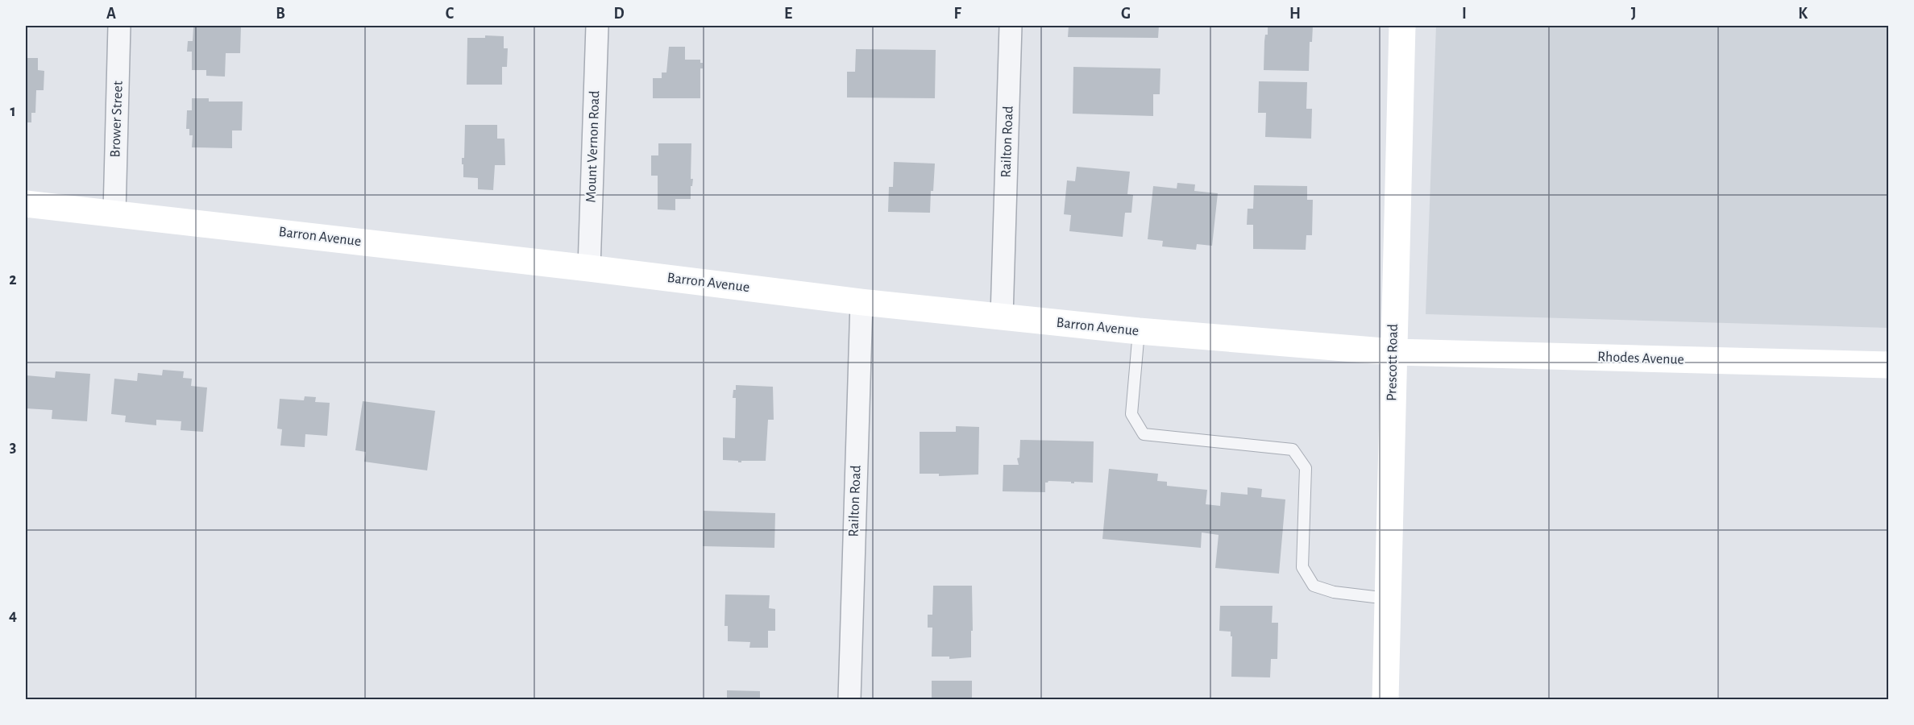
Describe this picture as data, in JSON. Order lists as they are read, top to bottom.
{
  "streets": {
    "main road": ["Barron Avenue", "Rhodes Avenue", "Prescott Road"],
    "street": ["Brower Street", "Railton Road", "Mount Vernon Road"]
  },
  "crossings": [
    ["Brower Street", "Barron Avenue"],
    ["Railton Road", "Barron Avenue"],
    ["Mount Vernon Road", "Barron Avenue"],
    ["Barron Avenue", "Rhodes Avenue"],
    ["Barron Avenue", "Prescott Road"],
    ["Rhodes Avenue", "Prescott Road"]
  ],
  "grid": {
    "columns": [
      "A",
      "B",
      "C",
      "D",
      "E",
      "F",
      "G",
      "H",
      "I",
      "J",
      "K"
    ],
    "rows": [
      "1",
      "2",
      "3",
      "4"
    ]
  }
}
